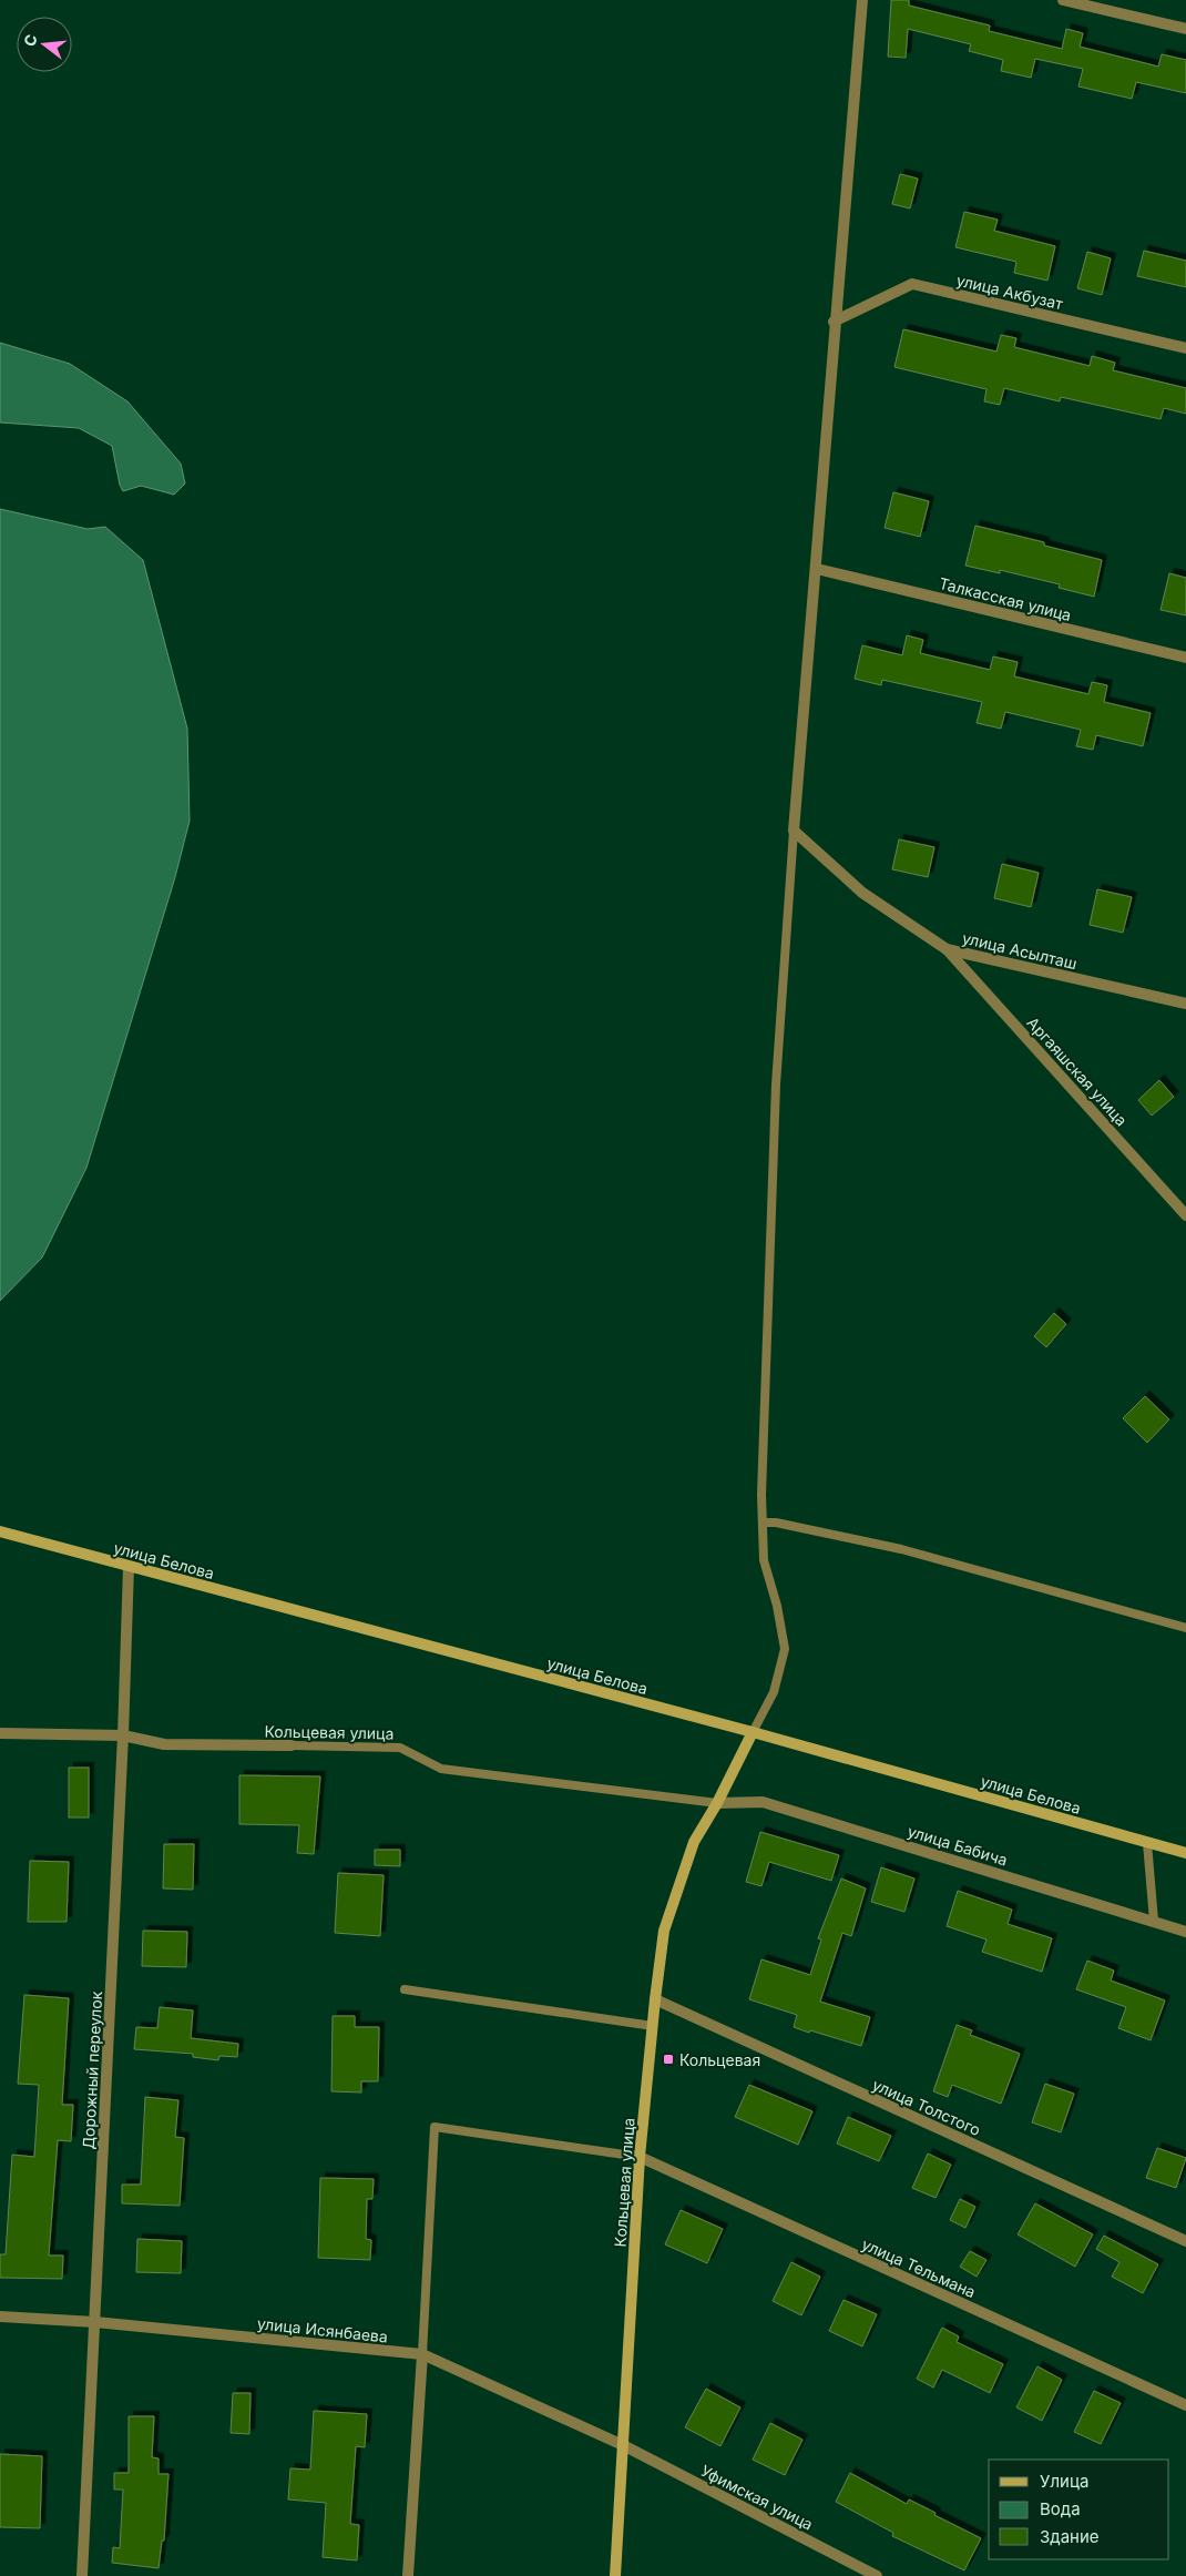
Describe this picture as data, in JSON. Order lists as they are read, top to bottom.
{
  "streets": {
    "main road": ["улица Белова", "Кольцевая улица"],
    "street": [
      "улица Акбузат",
      "Талкасская улица",
      "улица Асылташ",
      "Аргаяшская улица",
      "улица Бабича",
      "Дорожный переулок",
      "улица Толстого",
      "улица Тельмана",
      "улица Исянбаева",
      "Уфимская улица"
    ]
  },
  "crossings": [
    ["улица Асылташ", "Аргаяшская улица"],
    ["улица Белова", "Кольцевая улица"],
    ["улица Белова", "Дорожный переулок"],
    ["Кольцевая улица", "улица Бабича"],
    ["Кольцевая улица", "Дорожный переулок"],
    ["Кольцевая улица", "улица Толстого"],
    ["Кольцевая улица", "улица Тельмана"],
    ["Кольцевая улица", "улица Исянбаева"],
    ["Кольцевая улица", "Уфимская улица"],
    ["Дорожный переулок", "улица Исянбаева"],
    ["улица Исянбаева", "Уфимская улица"]
  ],
  "places": {
    "transit": ["Кольцевая"]
  },
  "legend": ["Улица", "Вода", "Здание"],
  "north": "left"
}
